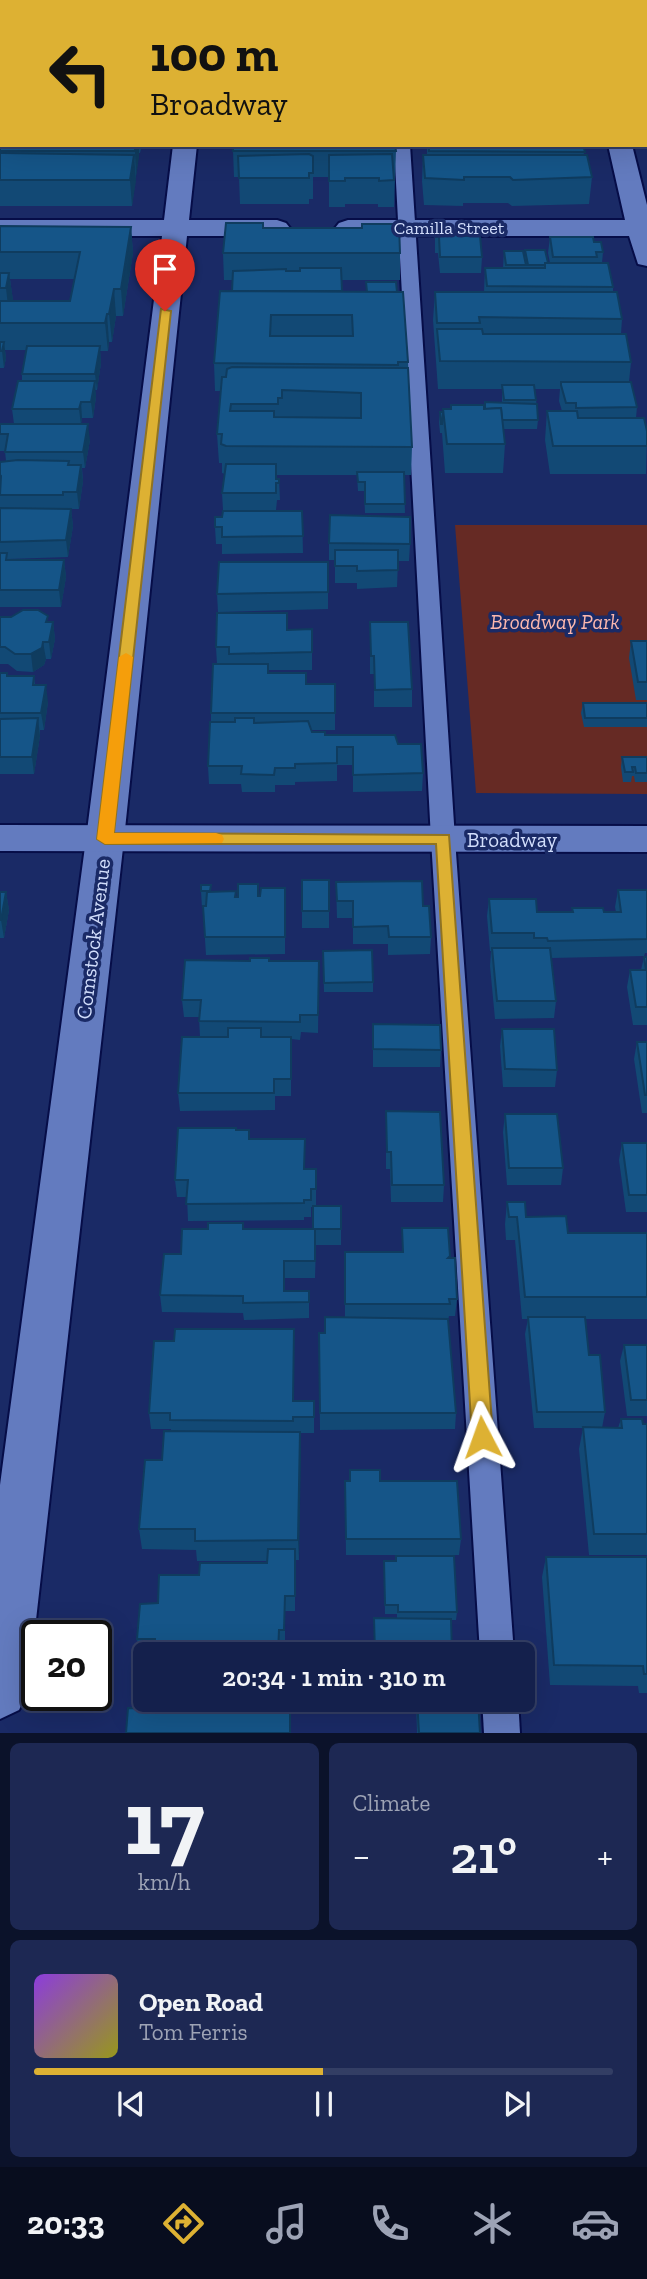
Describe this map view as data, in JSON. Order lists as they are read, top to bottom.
{
  "streets": {
    "street": ["Camilla Street", "Broadway", "Comstock Avenue"]
  },
  "crossings": [
    ["Broadway", "Comstock Avenue"]
  ],
  "parks": ["Broadway Park"],
  "page": {
    "turn": ["100 m", "Broadway"],
    "limit": "20",
    "trip": "20:34 · 1 min · 310 m",
    "tile": [
      ["17", "km/h"],
      "Climate"
    ],
    "heat": ["−", "21°", "+"],
    "song": ["Open Road", "Tom Ferris"],
    "tabs": "20:33"
  }
}
